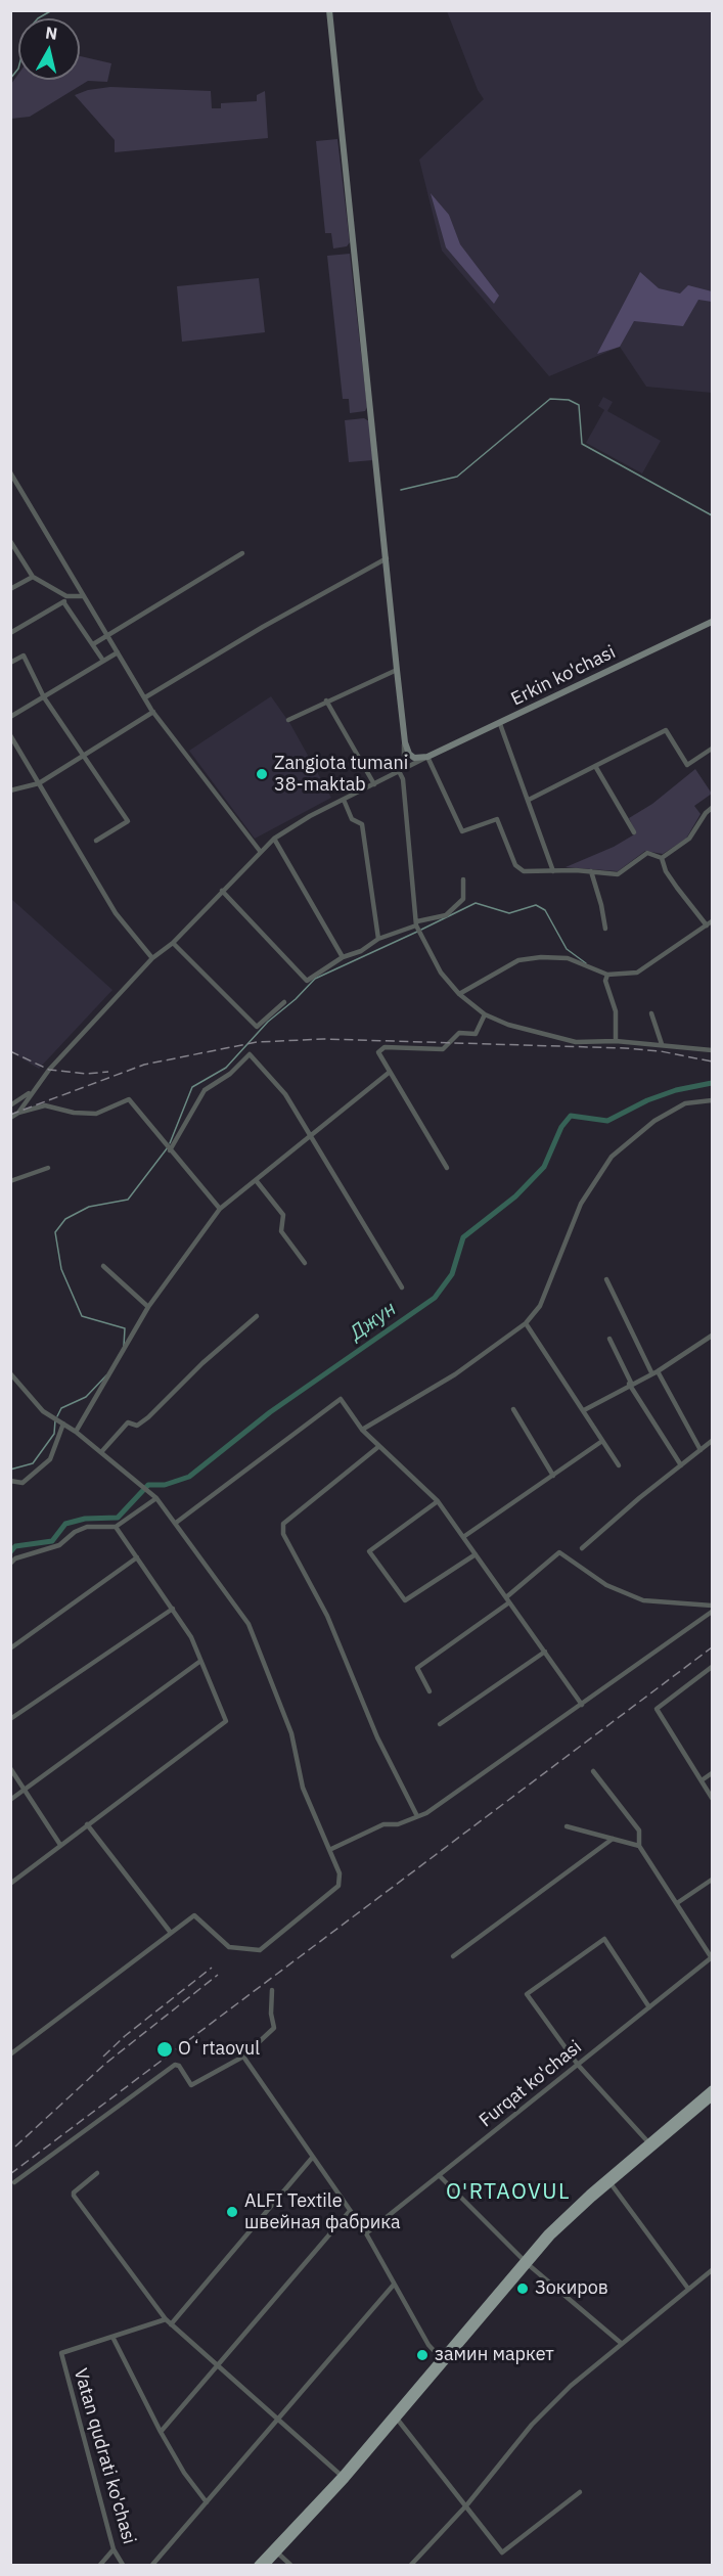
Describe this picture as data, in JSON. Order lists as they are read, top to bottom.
{
  "streets": {
    "main road": ["Erkin ko'chasi"],
    "street": ["Furqat ko'chasi", "Vatan qudrati ko'chasi"]
  },
  "districts": ["O'RTAOVUL"],
  "water": ["Джун"],
  "places": [
    "Zangiota tumani 38-maktab",
    "Oʻrtaovul",
    "ALFI Textile швейная фабрика",
    "Зокиров",
    "замин маркет"
  ],
  "north": "top"
}
